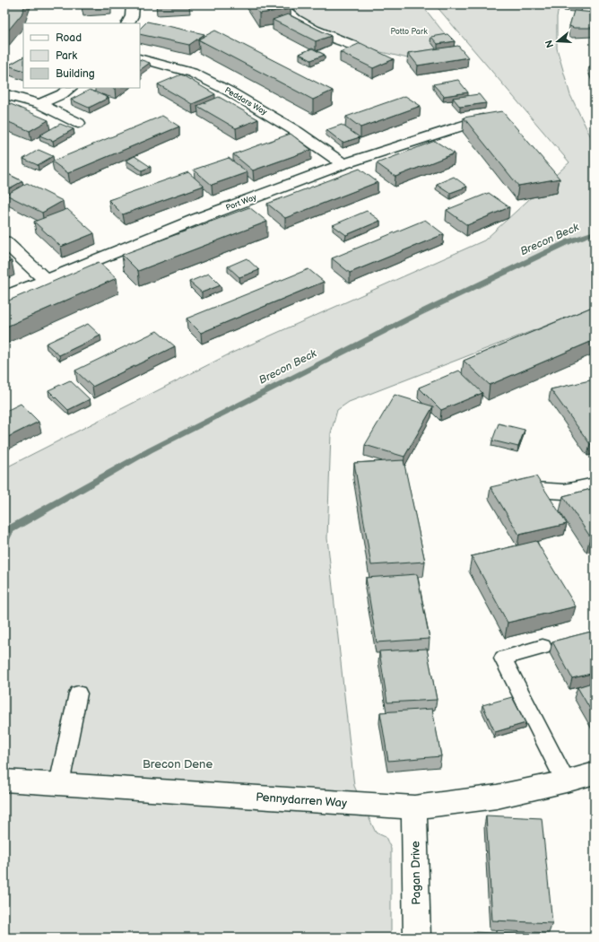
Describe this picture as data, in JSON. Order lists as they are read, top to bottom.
{
  "streets": {
    "street": [
      "Peddars Way",
      "Port Way",
      "Pennydarren Way",
      "Pagan Drive"
    ]
  },
  "crossings": [
    ["Peddars Way", "Port Way"],
    ["Pennydarren Way", "Pagan Drive"]
  ],
  "water": ["Brecon Beck"],
  "parks": ["Potto Park", "Brecon Dene"],
  "legend": ["Road", "Park", "Building"],
  "north": "left"
}
